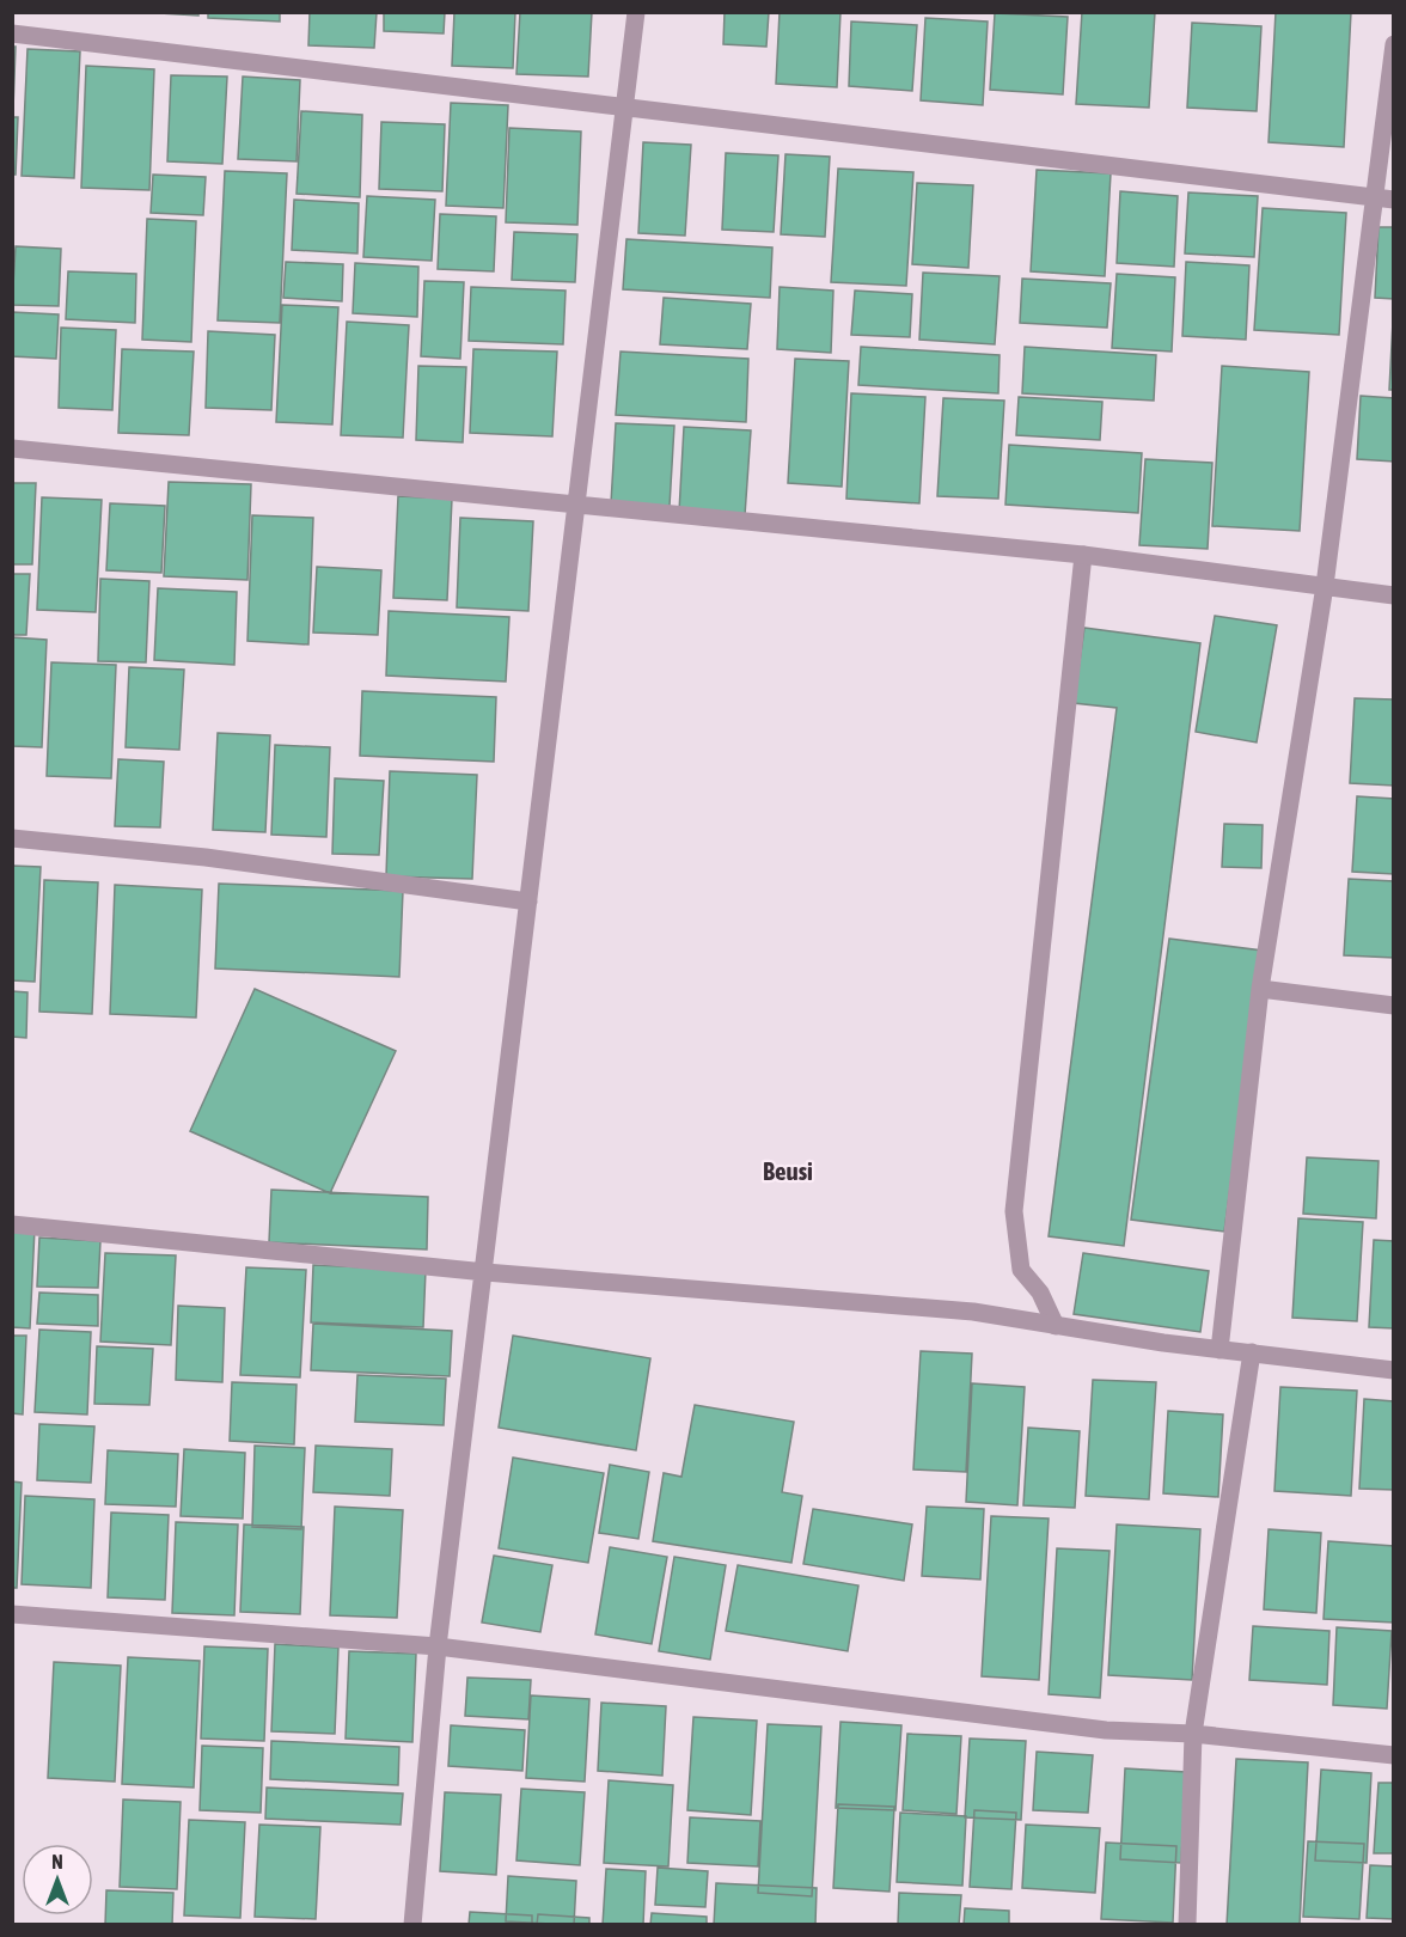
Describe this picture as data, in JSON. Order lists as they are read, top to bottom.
{
  "districts": ["Beusi"],
  "north": "top"
}
